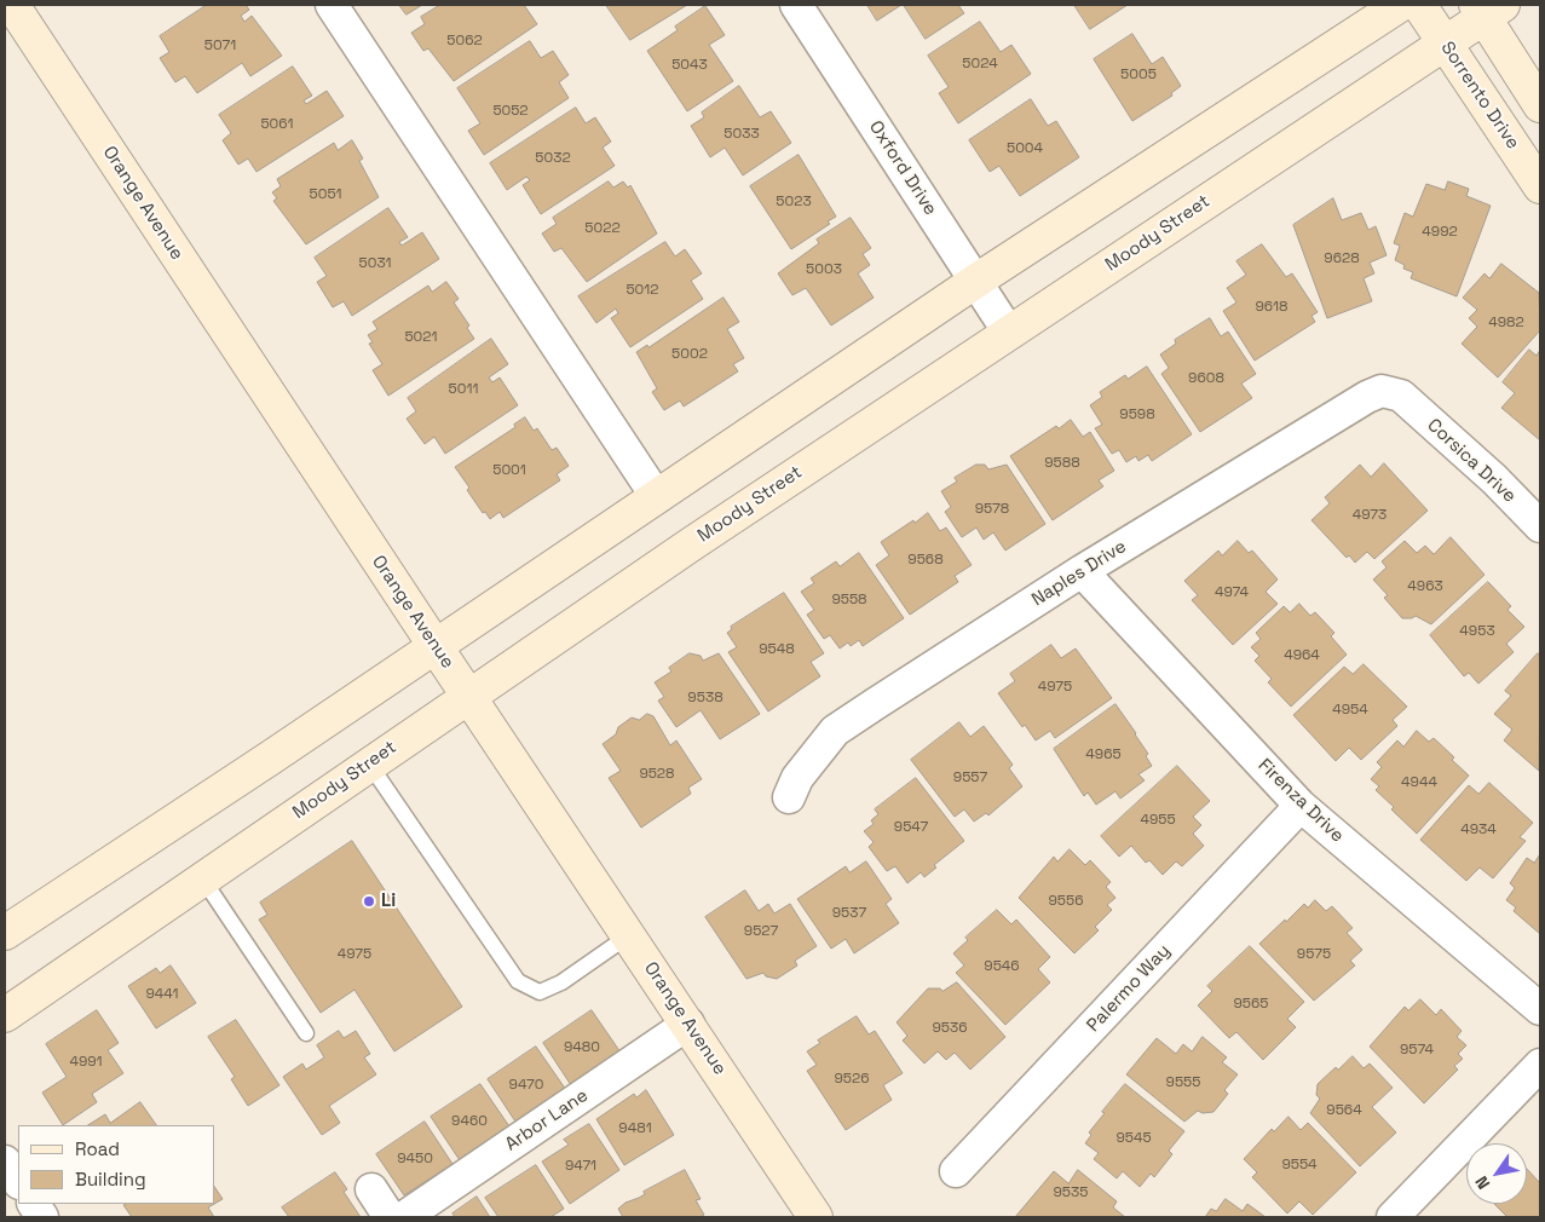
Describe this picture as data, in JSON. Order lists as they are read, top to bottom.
{
  "streets": {
    "main road": ["Sorrento Drive", "Orange Avenue", "Moody Street"],
    "street": [
      "Oxford Drive",
      "Corsica Drive",
      "Naples Drive",
      "Firenza Drive",
      "Palermo Way",
      "Arbor Lane"
    ]
  },
  "crossings": [
    ["Sorrento Drive", "Moody Street"],
    ["Oxford Drive", "Moody Street"],
    ["Orange Avenue", "Moody Street"],
    ["Orange Avenue", "Arbor Lane"],
    ["Corsica Drive", "Naples Drive"],
    ["Naples Drive", "Firenza Drive"],
    ["Firenza Drive", "Palermo Way"]
  ],
  "places": ["Li"],
  "house_numbers": [
    "5062",
    "5071",
    "5024",
    "5043",
    "5005",
    "5052",
    "5061",
    "5033",
    "5004",
    "5032",
    "5051",
    "5023",
    "5022",
    "4992",
    "9628",
    "5031",
    "5003",
    "5012",
    "9618",
    "4982",
    "5021",
    "5002",
    "9608",
    "5011",
    "9598",
    "9588",
    "5001",
    "9578",
    "4973",
    "9568",
    "4963",
    "4974",
    "9558",
    "4953",
    "9548",
    "4964",
    "4975",
    "9538",
    "4954",
    "4965",
    "9528",
    "9557",
    "4944",
    "4955",
    "9547",
    "4934",
    "9556",
    "9537",
    "9527",
    "4975",
    "9575",
    "9546",
    "9441",
    "9565",
    "9536",
    "9480",
    "9574",
    "4991",
    "9526",
    "9555",
    "9470",
    "9564",
    "9460",
    "9481",
    "9545",
    "9450",
    "9554",
    "9471",
    "9535"
  ],
  "legend": ["Road", "Building"],
  "north": "bottom left"
}
